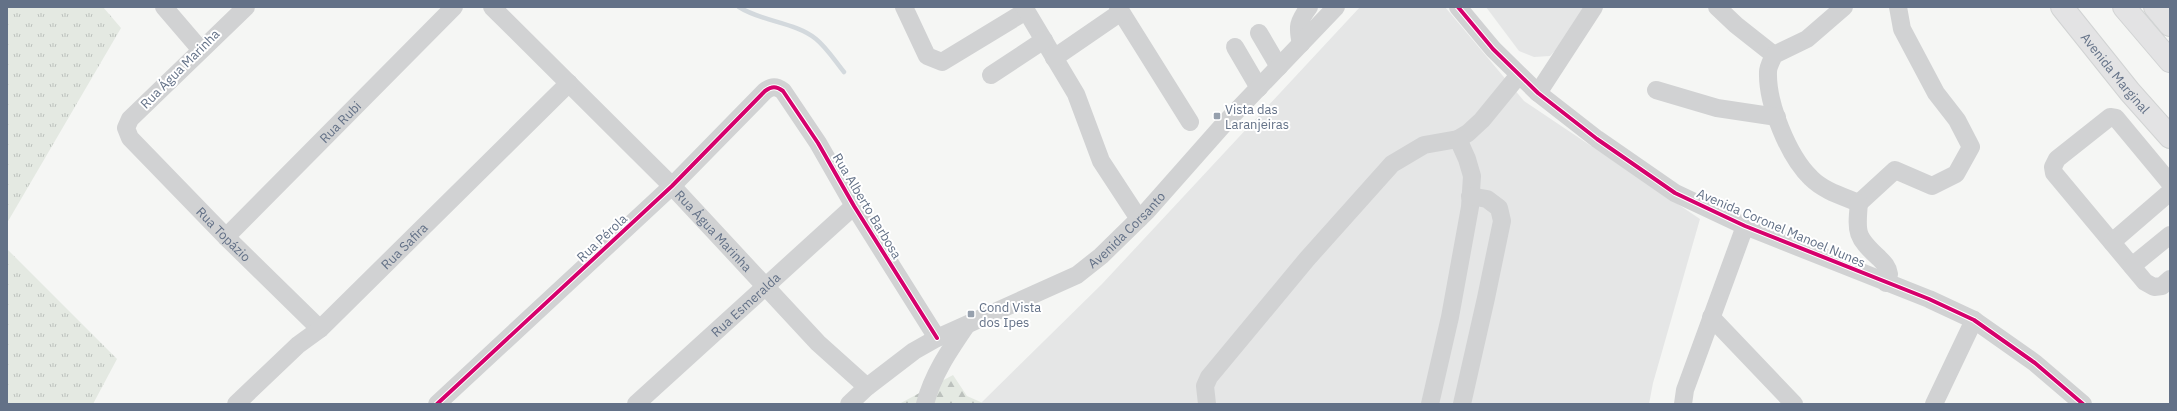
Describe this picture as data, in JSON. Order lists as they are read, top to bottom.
{
  "streets": {
    "main road": ["Avenida Marginal"],
    "street": [
      "Rua Água Marinha",
      "Rua Rubi",
      "Rua Alberto Barbosa",
      "Avenida Coronel Manoel Nunes",
      "Avenida Corsanto",
      "Rua Topázio",
      "Rua Pérola",
      "Rua Safira",
      "Rua Esmeralda"
    ]
  },
  "crossings": [
    ["Rua Água Marinha", "Avenida Corsanto"],
    ["Rua Água Marinha", "Rua Topázio"],
    ["Rua Água Marinha", "Rua Pérola"],
    ["Rua Água Marinha", "Rua Safira"],
    ["Rua Água Marinha", "Rua Esmeralda"],
    ["Rua Rubi", "Rua Topázio"],
    ["Rua Alberto Barbosa", "Avenida Corsanto"],
    ["Rua Alberto Barbosa", "Rua Pérola"],
    ["Rua Alberto Barbosa", "Rua Esmeralda"],
    ["Rua Topázio", "Rua Safira"]
  ],
  "places": {
    "transit": ["Vista das Laranjeiras", "Cond Vista dos Ipes"]
  }
}
